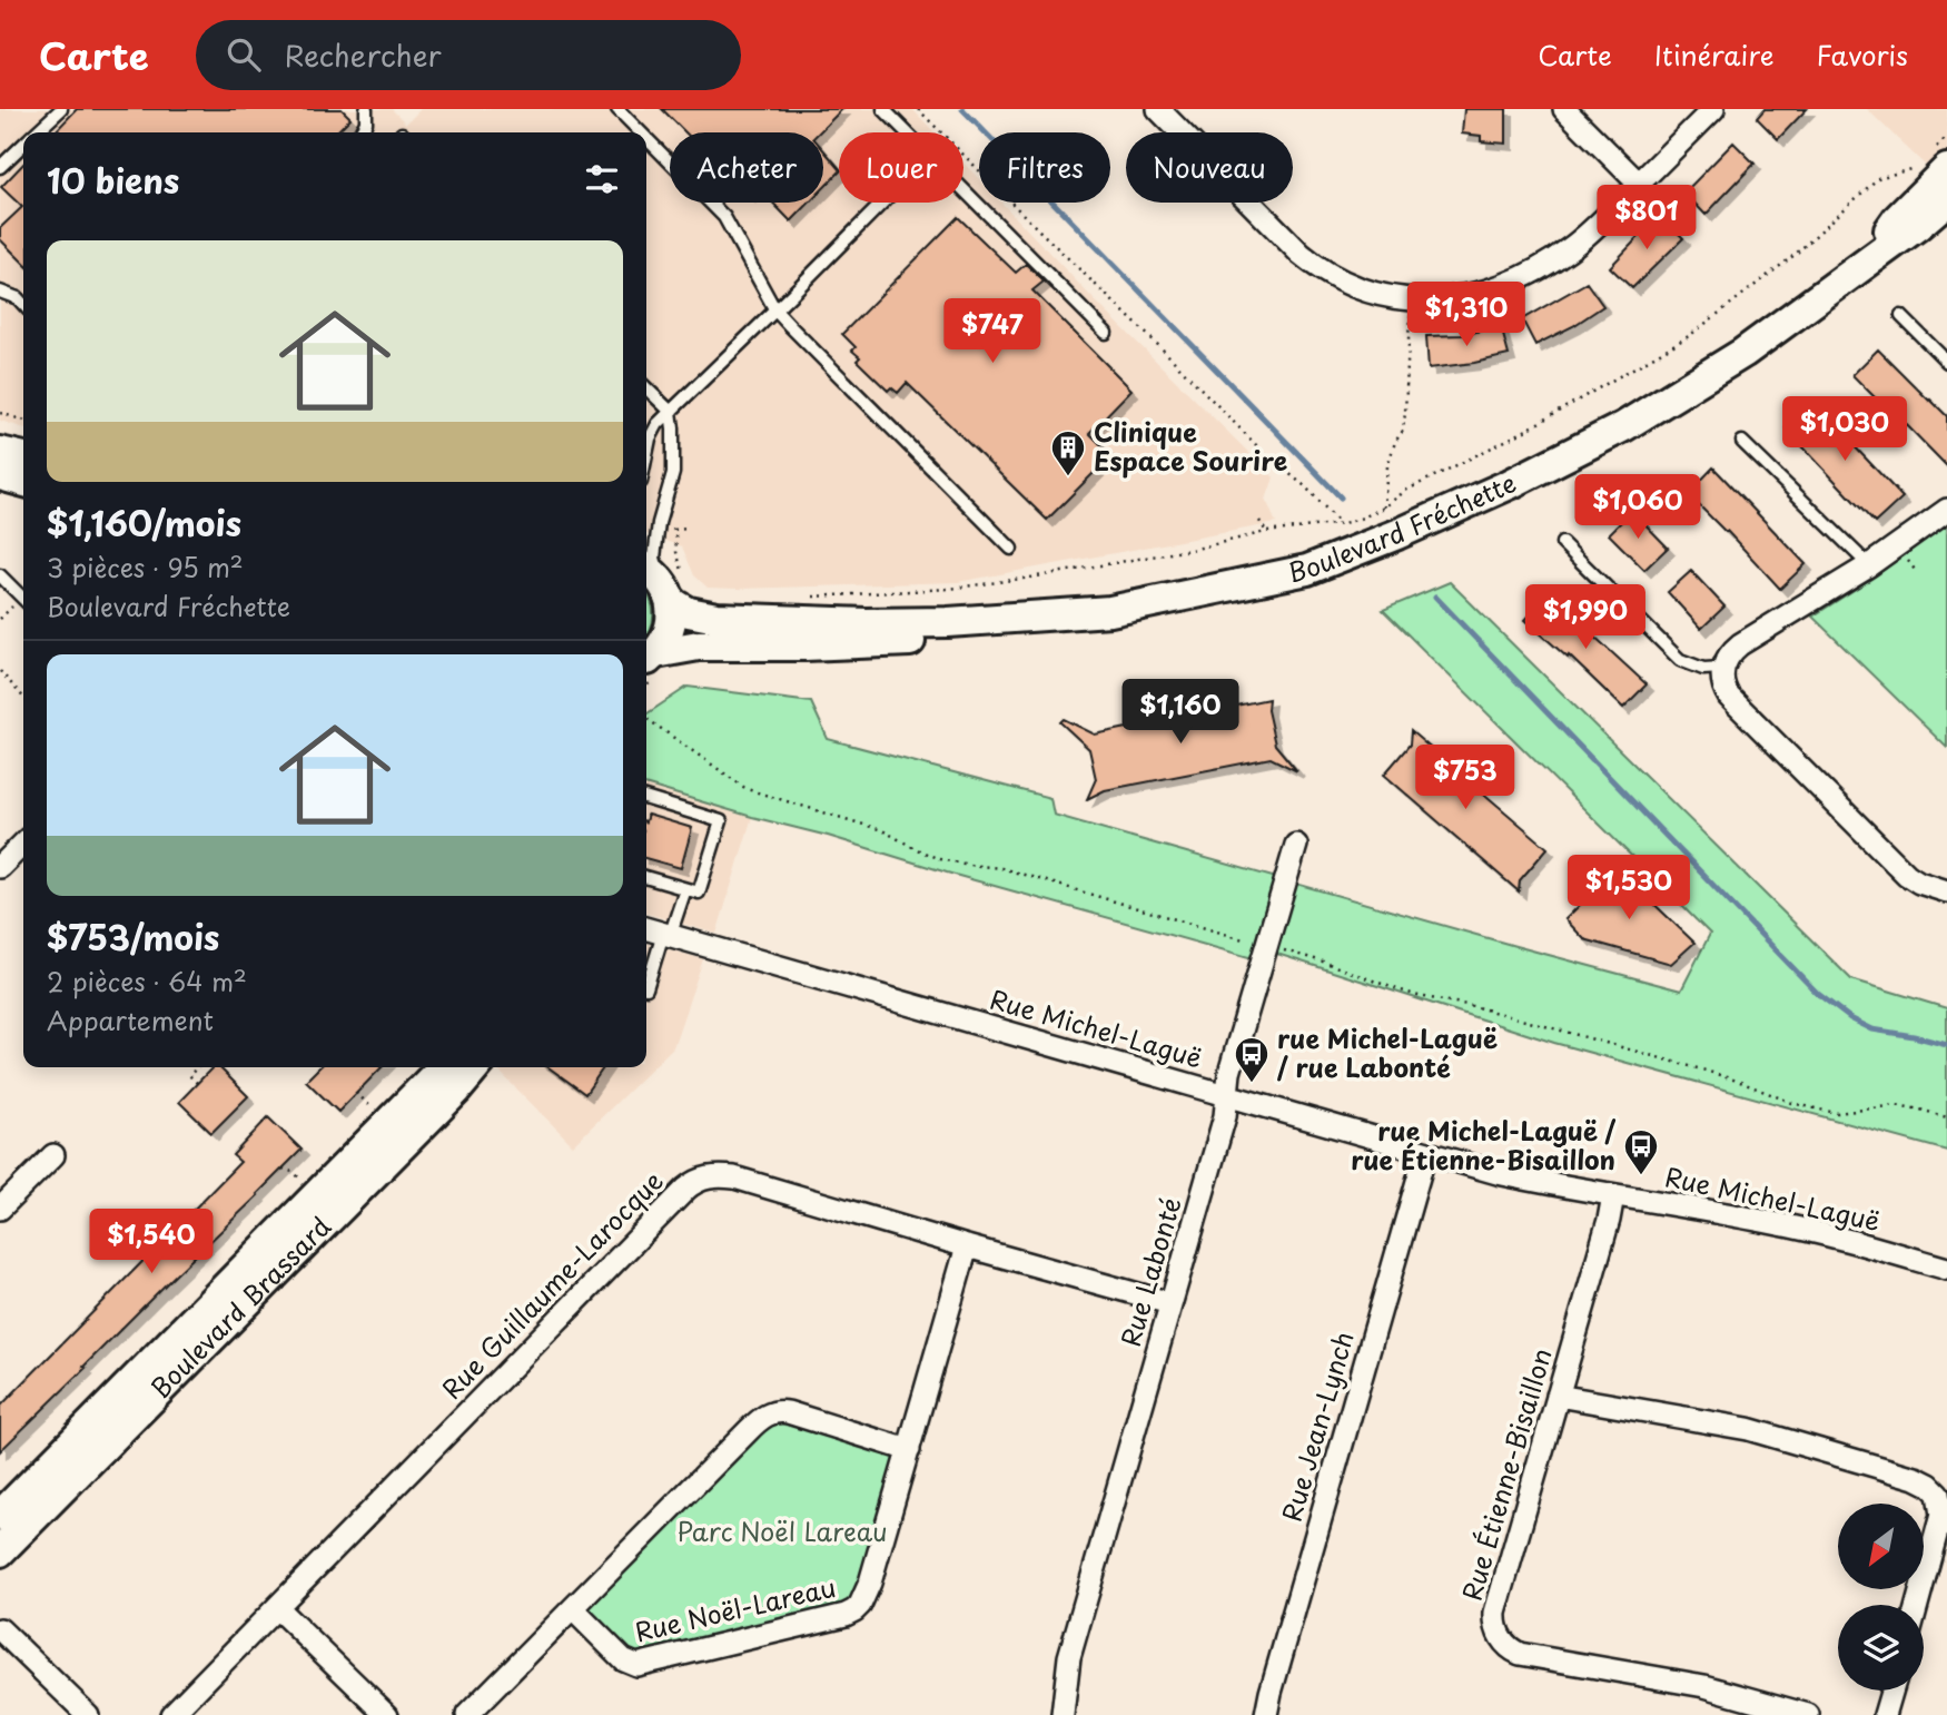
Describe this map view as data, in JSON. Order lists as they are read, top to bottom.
{
  "streets": {
    "main road": ["Boulevard Fréchette", "Boulevard Brassard"],
    "street": [
      "Rue Michel-Laguë",
      "Rue Labonté",
      "Rue Guillaume-Larocque",
      "Rue Jean-Lynch",
      "Rue Étienne-Bisaillon",
      "Rue Noël-Lareau"
    ]
  },
  "crossings": [
    ["Rue Michel-Laguë", "Rue Labonté"],
    ["Rue Michel-Laguë", "Rue Jean-Lynch"],
    ["Rue Michel-Laguë", "Rue Étienne-Bisaillon"],
    ["Rue Labonté", "Rue Guillaume-Larocque"],
    ["Rue Guillaume-Larocque", "Rue Noël-Lareau"]
  ],
  "parks": ["Parc Noël Lareau"],
  "places": {
    "building": ["Clinique Espace Sourire"],
    "bus stop": ["rue Michel-Laguë / rue Labonté", "rue Michel-Laguë / rue Étienne-Bisaillon"]
  },
  "north": "bottom left",
  "page": {
    "header": "Carte",
    "search": "Rechercher",
    "nav": ["Carte", "Itinéraire", "Favoris"],
    "chip": [
      "Acheter",
      "Louer",
      "Filtres",
      "Nouveau"
    ],
    "heading": "10 biens",
    "price": [
      "$801",
      "$1,310",
      "$747",
      "$1,030",
      "$1,060",
      "$1,990",
      "$1,160",
      "$753",
      "$1,530",
      "$1,540"
    ],
    "list": [
      {
        "name": "$1,160/mois",
        "note": "3 pièces · 95 m² · Boulevard Fréchette"
      },
      {
        "name": "$753/mois",
        "note": "2 pièces · 64 m² · Appartement"
      }
    ]
  }
}
